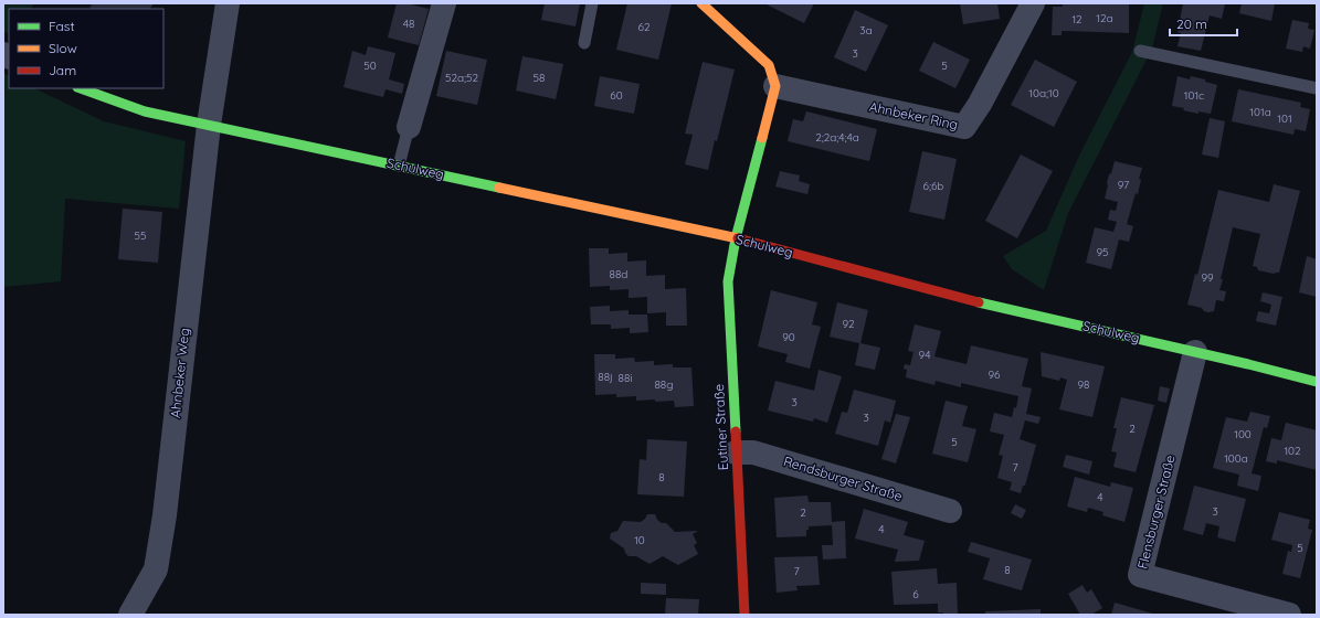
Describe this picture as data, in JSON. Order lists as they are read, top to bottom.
{
  "streets": {
    "street": [
      "Ahnbeker Ring",
      "Schulweg",
      "Ahnbeker Weg",
      "Eutiner Straße",
      "Rendsburger Straße",
      "Flensburger Straße"
    ]
  },
  "crossings": [
    ["Schulweg", "Ahnbeker Weg"],
    ["Schulweg", "Eutiner Straße"],
    ["Schulweg", "Flensburger Straße"],
    ["Eutiner Straße", "Rendsburger Straße"]
  ],
  "house_numbers": [
    "12a",
    "12",
    "48",
    "62",
    "3a",
    "3",
    "50",
    "5",
    "52a;52",
    "58",
    "10a;10",
    "60",
    "101c",
    "101a",
    "101",
    "2;2a;4;4a",
    "97",
    "6;6b",
    "55",
    "95",
    "88d",
    "99",
    "92",
    "90",
    "94",
    "96",
    "88j",
    "88i",
    "88g",
    "98",
    "3",
    "3",
    "2",
    "100",
    "5",
    "102",
    "100a",
    "7",
    "8",
    "4",
    "3",
    "2",
    "4",
    "10",
    "5",
    "8",
    "7",
    "6"
  ],
  "legend": ["Fast", "Slow", "Jam"],
  "scale_bar": "20 m"
}
